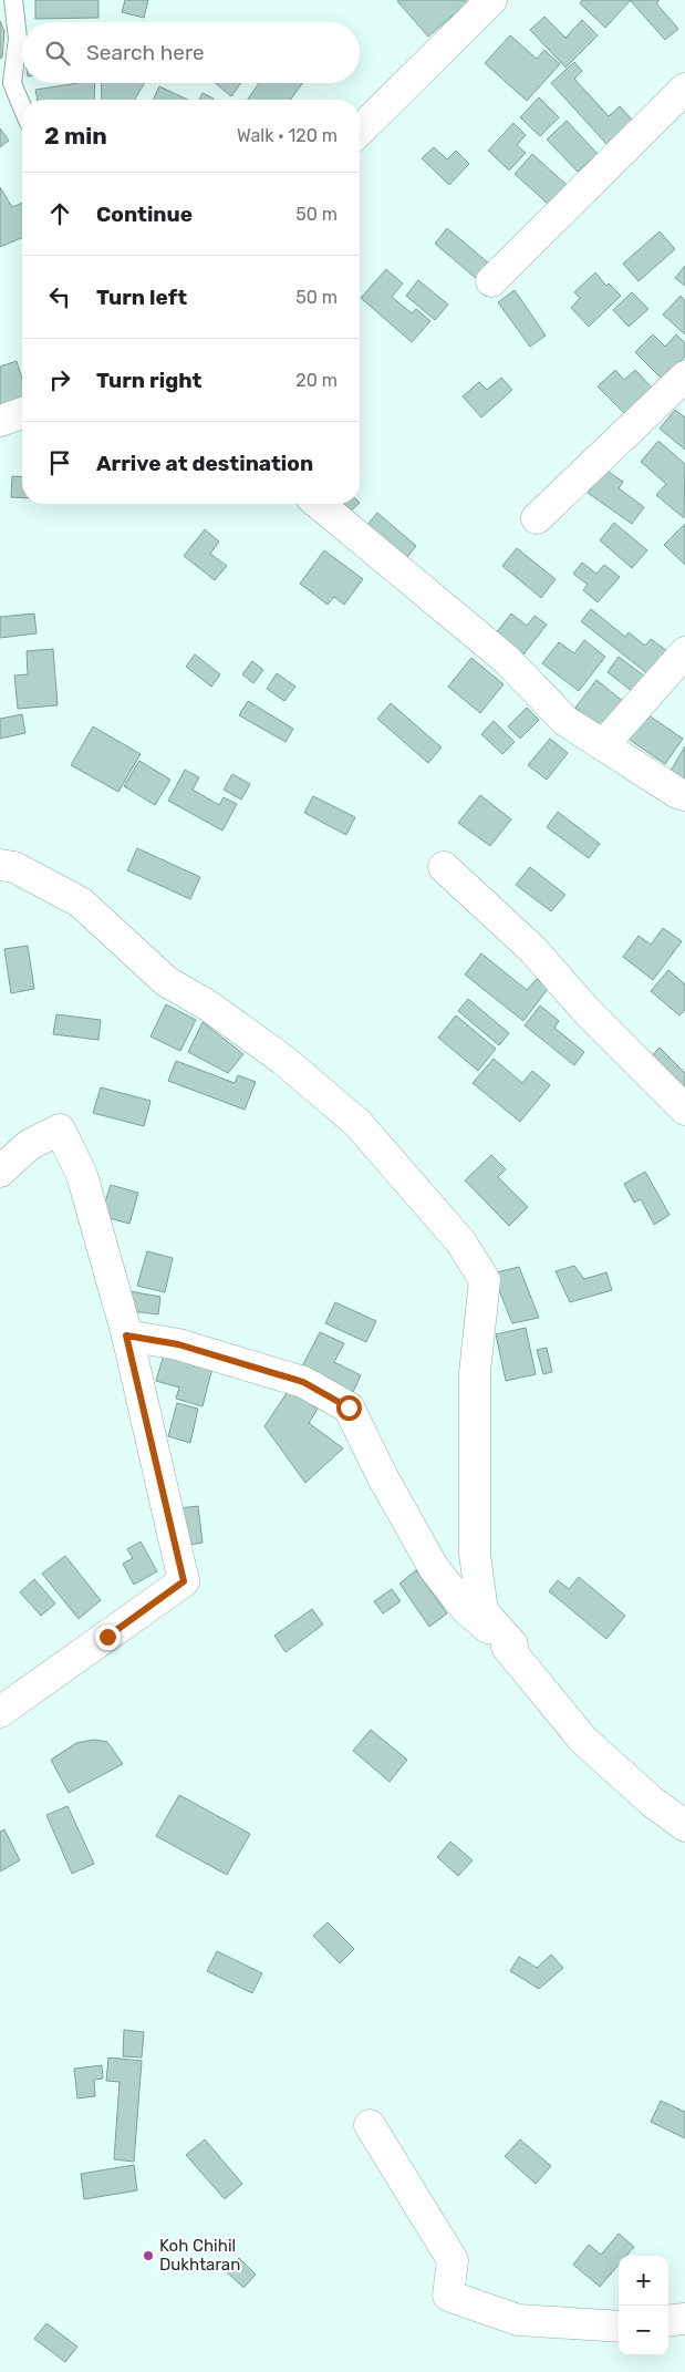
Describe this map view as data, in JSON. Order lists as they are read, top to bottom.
{
  "places": ["Koh Chihil Dukhtaran"],
  "page": {
    "search": "Search here",
    "heading": ["2 min", "Walk · 120 m"],
    "list": [
      ["Continue", "50 m"],
      ["Turn left", "50 m"],
      ["Turn right", "20 m"],
      "Arrive at destination"
    ],
    "map_buttons": ["+", "−"]
  }
}
